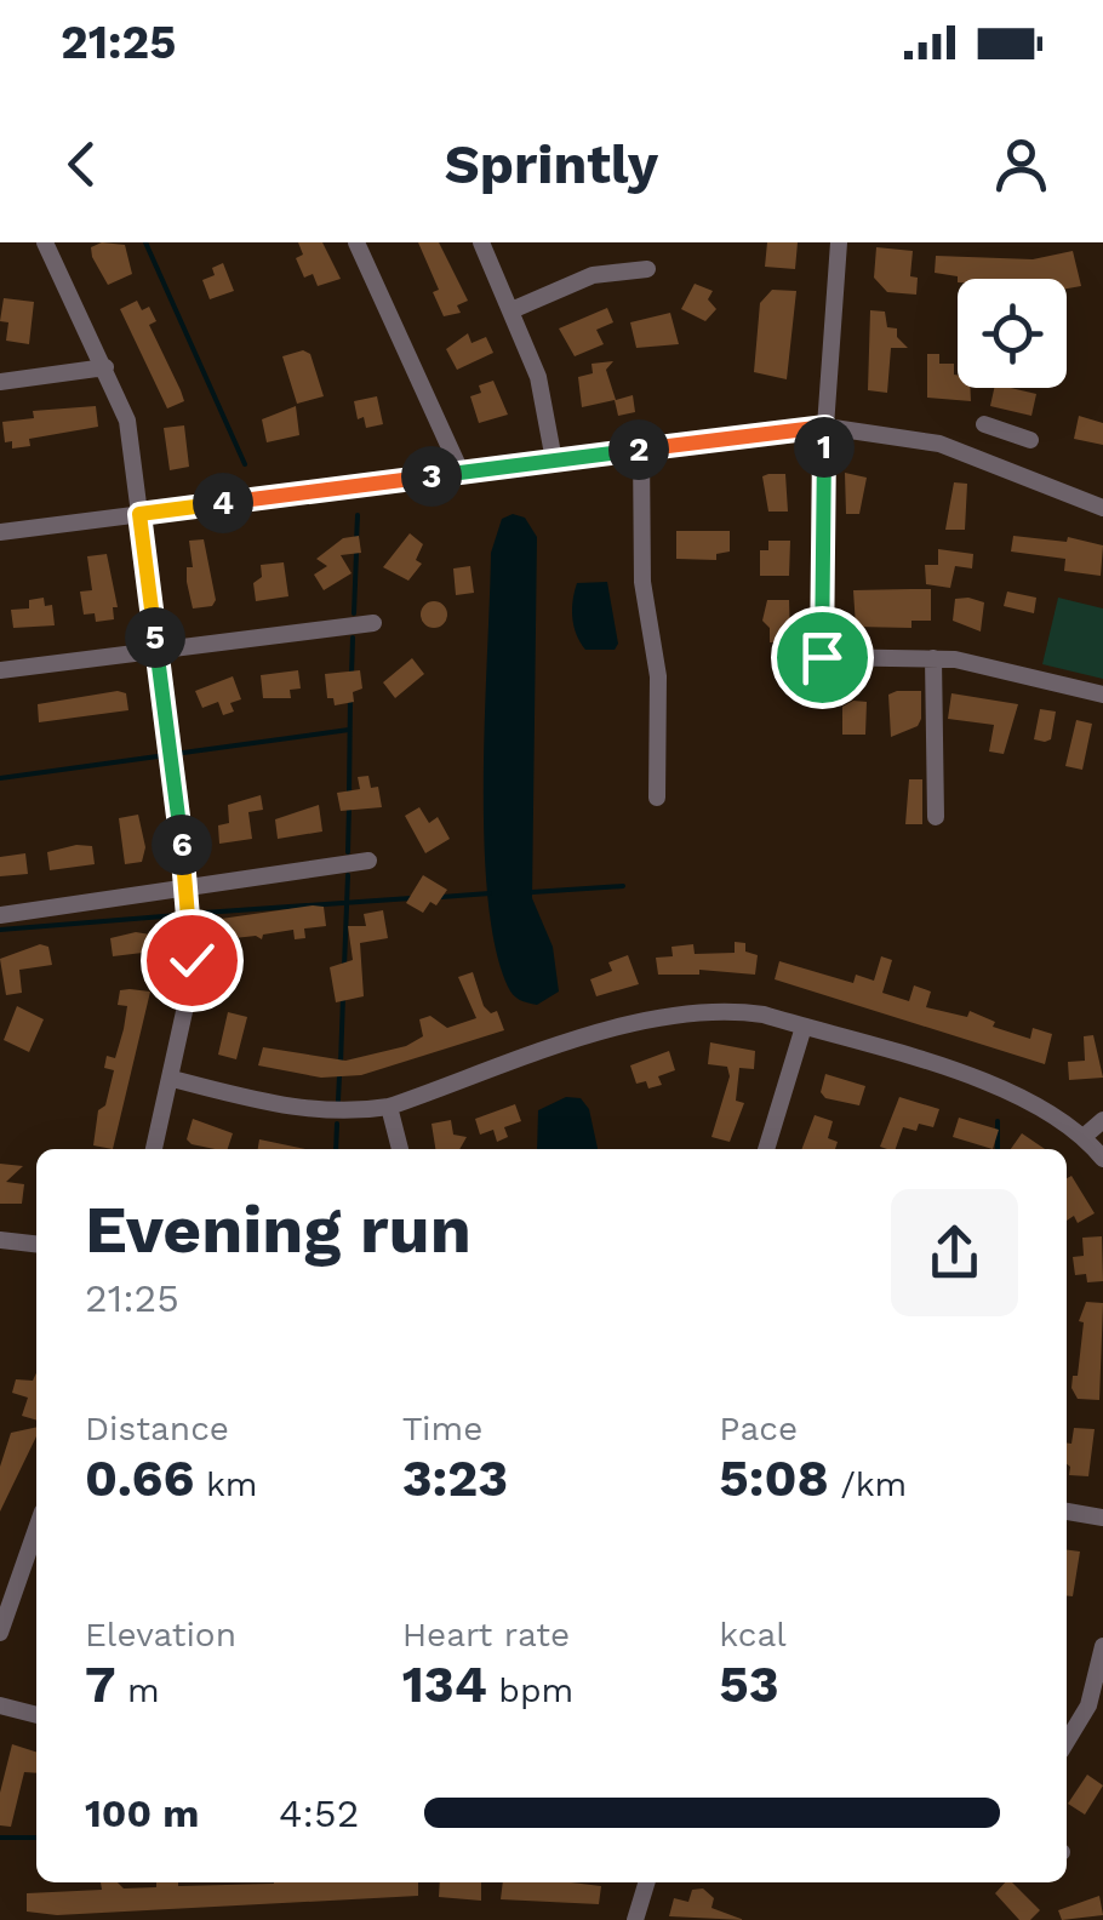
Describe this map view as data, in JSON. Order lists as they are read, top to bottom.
{
  "page": {
    "status": "21:25",
    "header": "Sprintly",
    "pins": [
      "1",
      "2",
      "3",
      "4",
      "5",
      "6"
    ],
    "heading": ["Evening run", "21:25"],
    "stats": [
      ["Distance", "0.66 km"],
      ["Time", "3:23"],
      ["Pace", "5:08 /km"],
      ["Elevation", "7 m"],
      ["Heart rate", "134 bpm"],
      ["kcal", "53"]
    ],
    "list": [
      {
        "name": "100 m",
        "note": "4:52"
      }
    ]
  }
}
